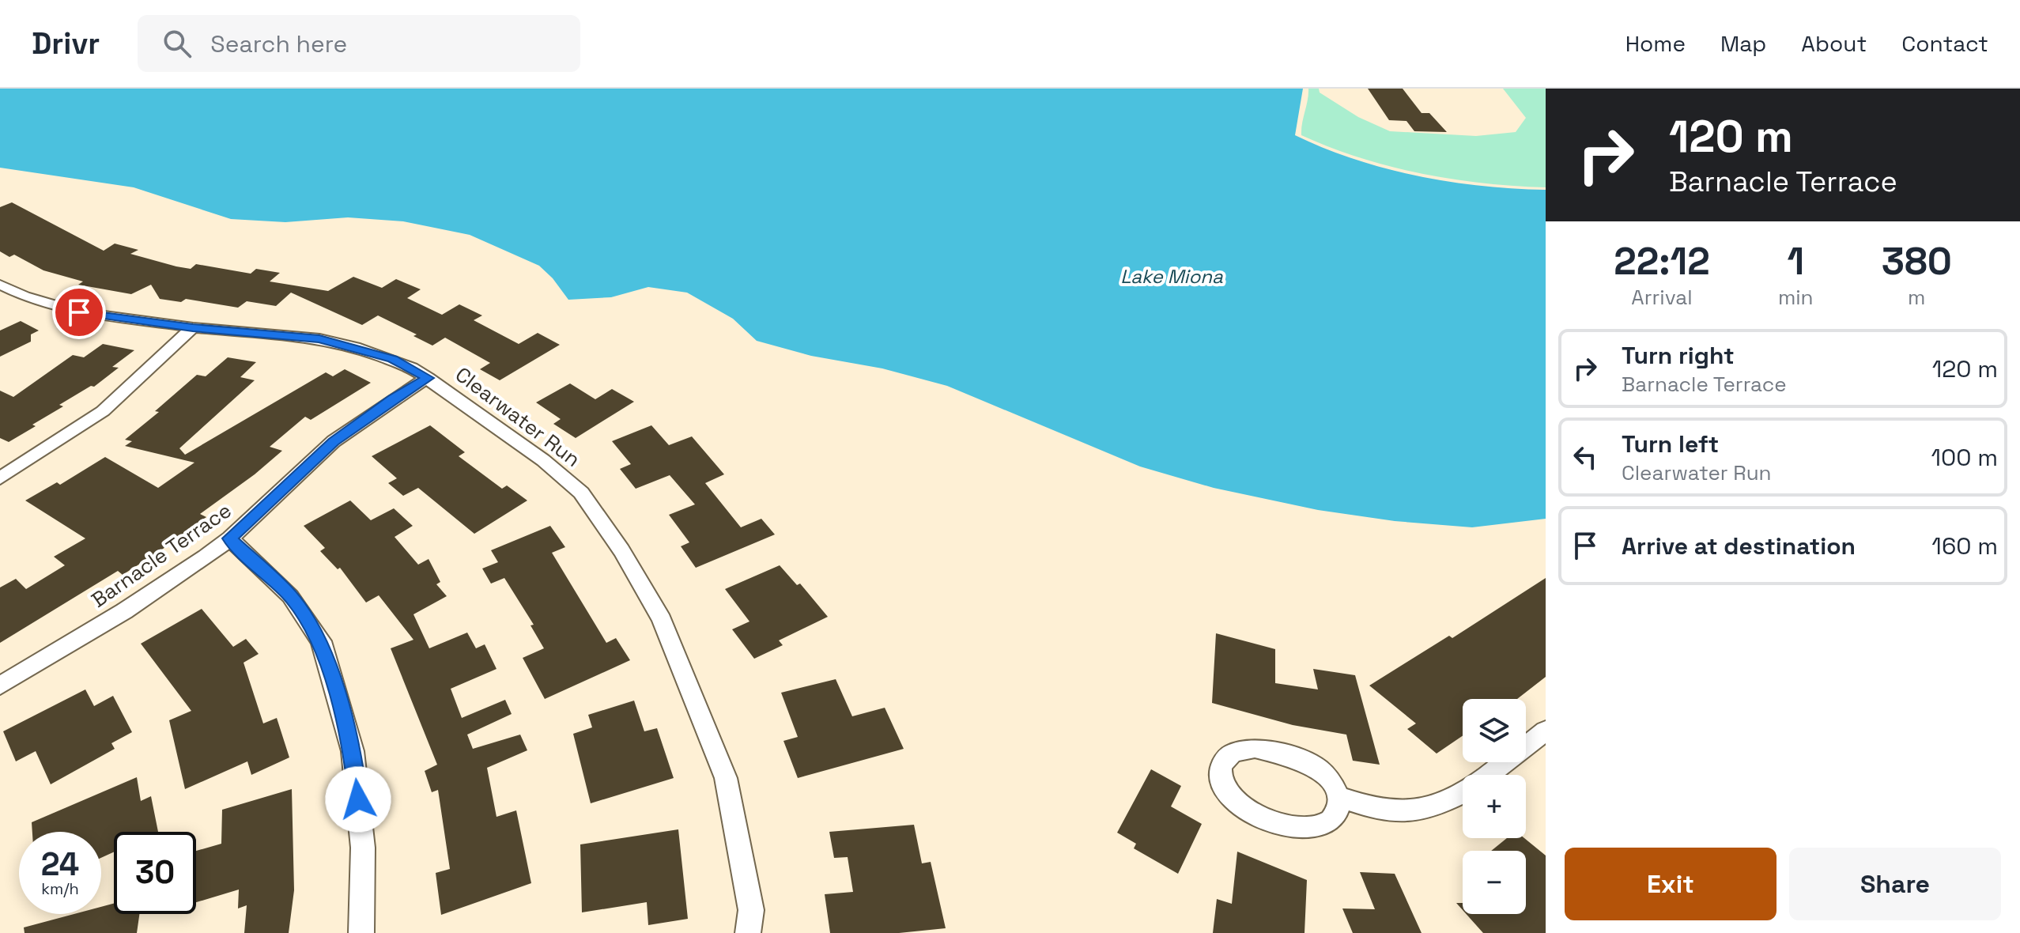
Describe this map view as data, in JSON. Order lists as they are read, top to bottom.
{
  "streets": {
    "street": ["Clearwater Run", "Barnacle Terrace"]
  },
  "crossings": [
    ["Clearwater Run", "Barnacle Terrace"]
  ],
  "water": ["Lake Miona"],
  "page": {
    "header": "Drivr",
    "search": "Search here",
    "nav": [
      "Home",
      "Map",
      "About",
      "Contact"
    ],
    "turn": ["120 m", "Barnacle Terrace"],
    "eta": [
      "22:12",
      "Arrival",
      "1",
      "min",
      "380",
      "m"
    ],
    "list": [
      {
        "name": "Turn right",
        "note": "Barnacle Terrace",
        "value": "120 m"
      },
      {
        "name": "Turn left",
        "note": "Clearwater Run",
        "value": "100 m"
      },
      {
        "name": "Arrive at destination",
        "value": "160 m"
      }
    ],
    "map_buttons": ["+", "−"],
    "speed": "24 km/h",
    "limit": "30",
    "buttons": ["Exit", "Share"]
  }
}
